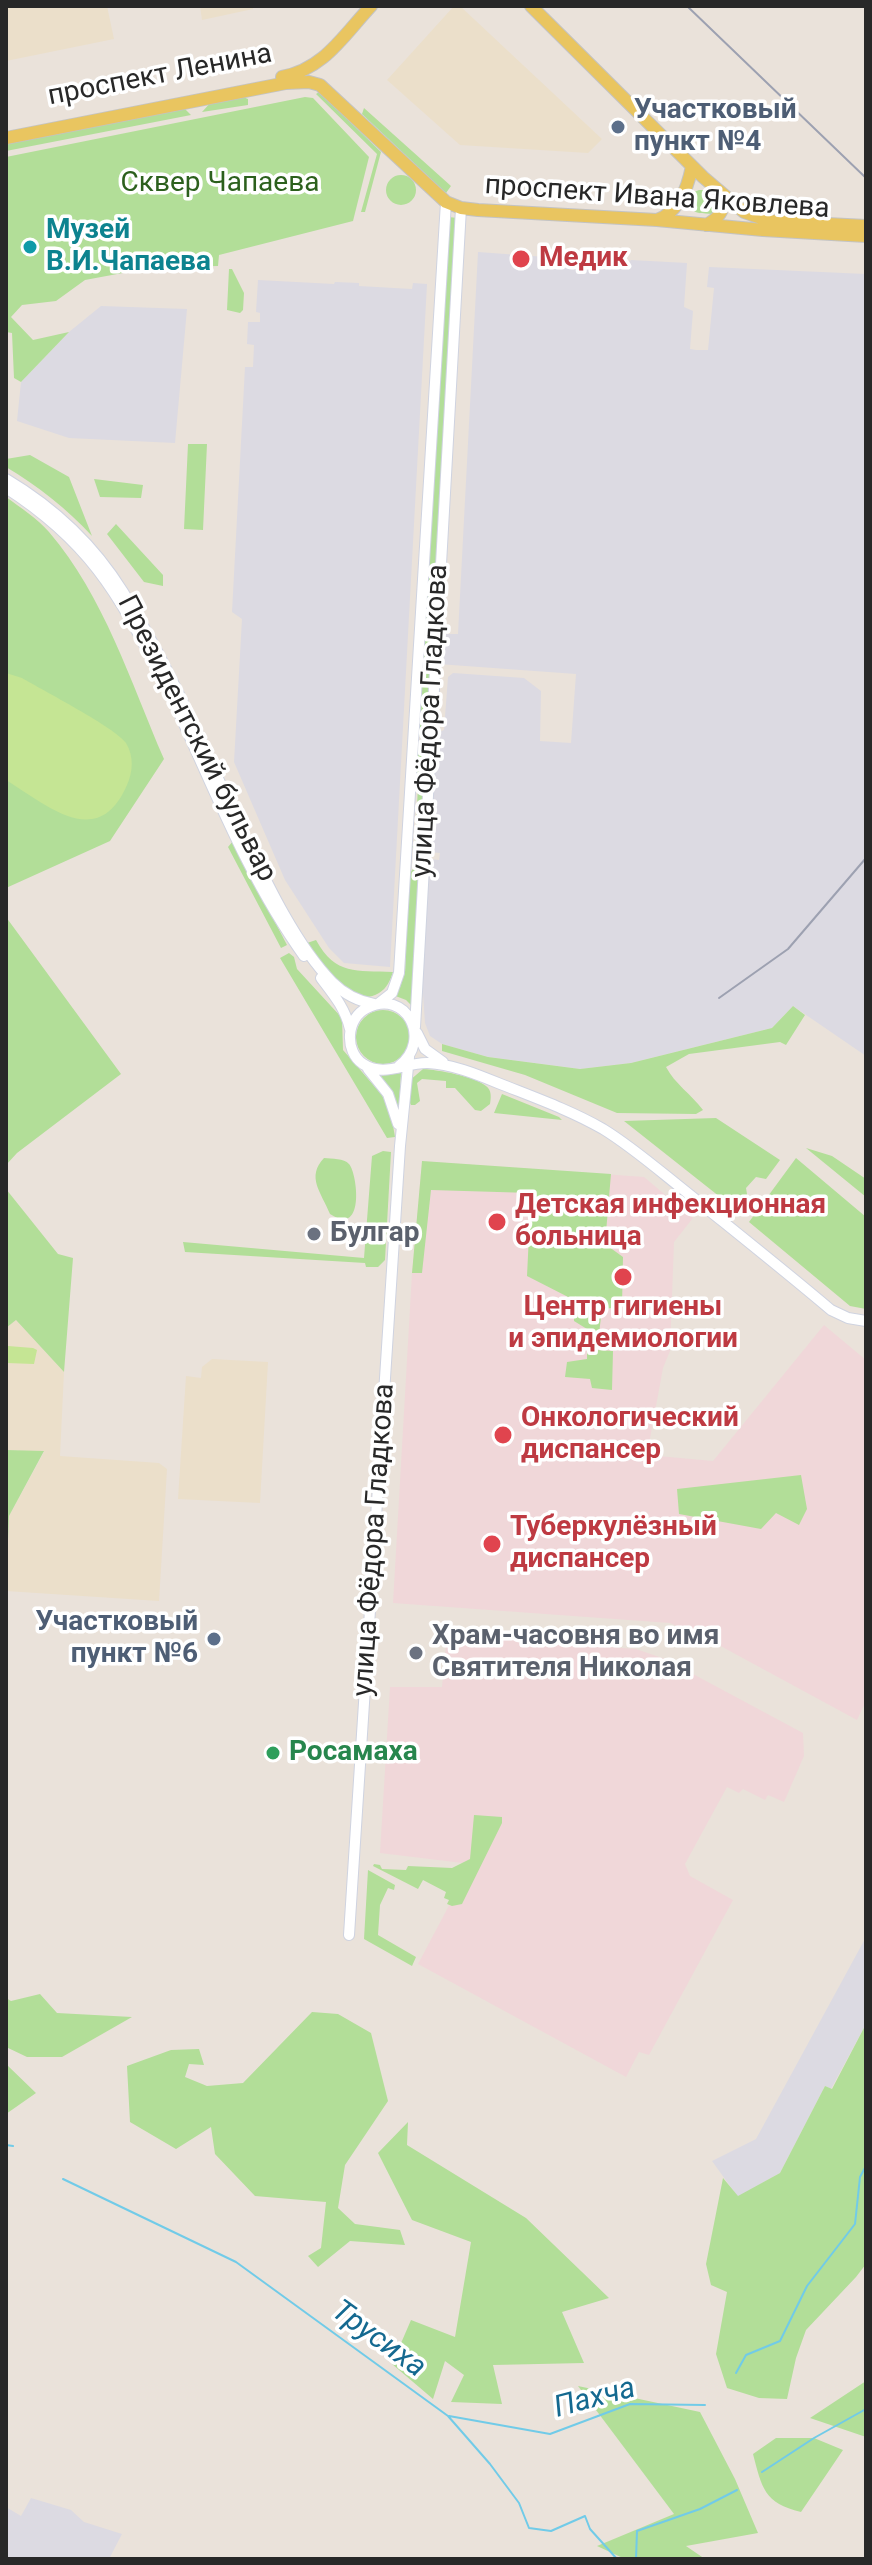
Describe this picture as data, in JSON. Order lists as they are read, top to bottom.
{
  "streets": {
    "main road": [
      "проспект Ленина",
      "проспект Ивана Яковлева",
      "улица Фёдора Гладкова",
      "Президентский бульвар"
    ]
  },
  "crossings": [
    ["проспект Ивана Яковлева", "улица Фёдора Гладкова"],
    ["улица Фёдора Гладкова", "Президентский бульвар"]
  ],
  "water": ["Трусиха", "Пахча"],
  "parks": ["Сквер Чапаева"],
  "places": [
    "Участковый пункт №4",
    "Музей В.И.Чапаева",
    "Медик",
    "Детская инфекционная больница",
    "Булгар",
    "Центр гигиены и эпидемиологии",
    "Онкологический диспансер",
    "Туберкулёзный диспансер",
    "Участковый пункт №6",
    "Храм-часовня во имя Святителя Николая",
    "Росамаха"
  ]
}
